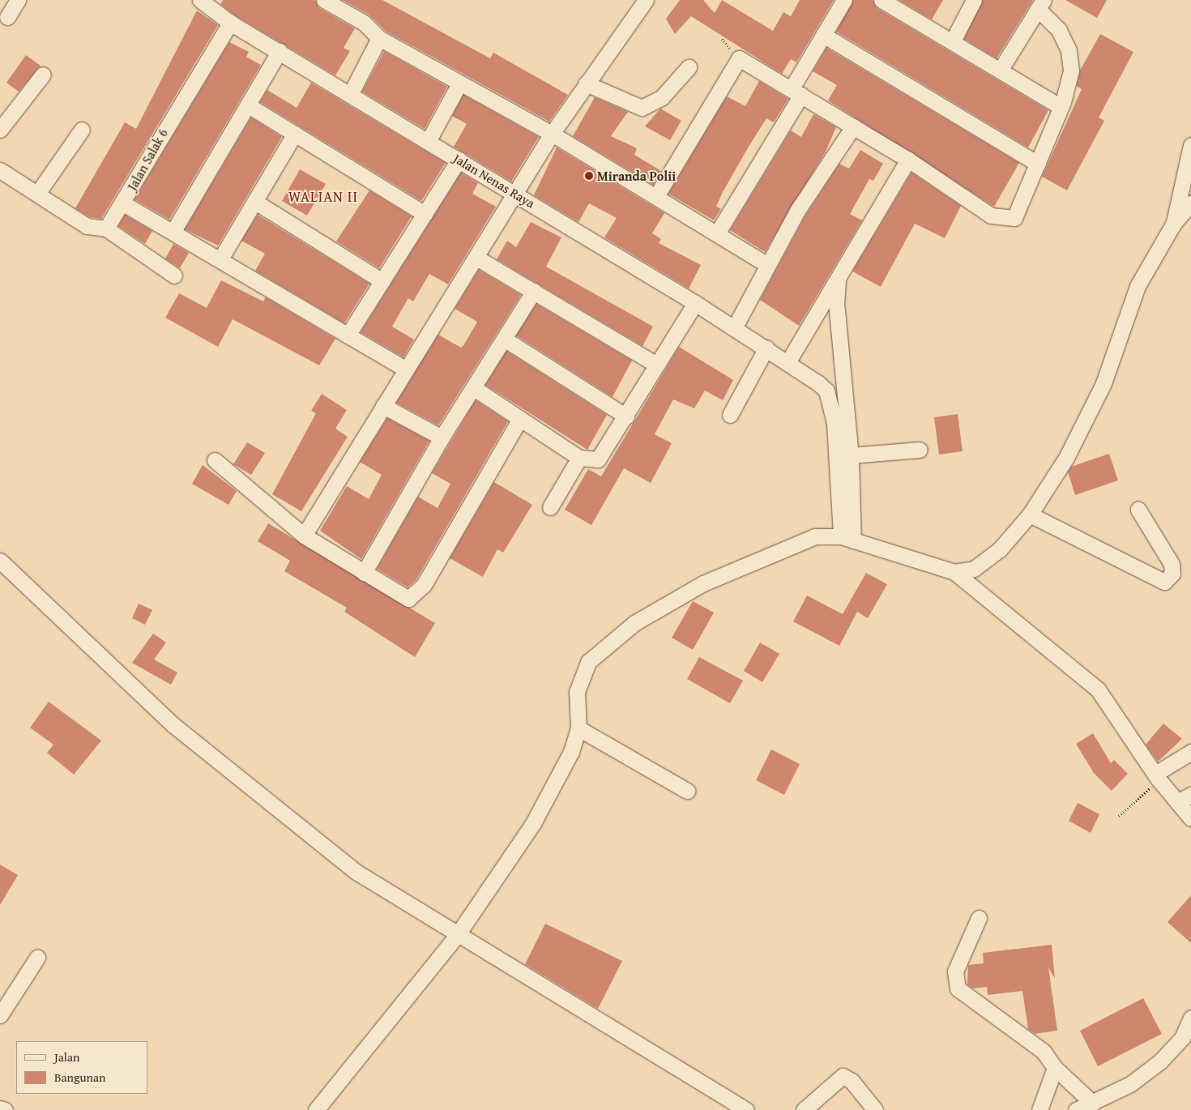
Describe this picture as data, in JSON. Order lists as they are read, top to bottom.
{
  "streets": {
    "street": ["Jalan Salak 6", "Jalan Nenas Raya"]
  },
  "crossings": [
    ["Jalan Salak 6", "Jalan Nenas Raya"]
  ],
  "districts": ["WALIAN II"],
  "places": ["Miranda Polii"],
  "legend": ["Jalan", "Bangunan"]
}
